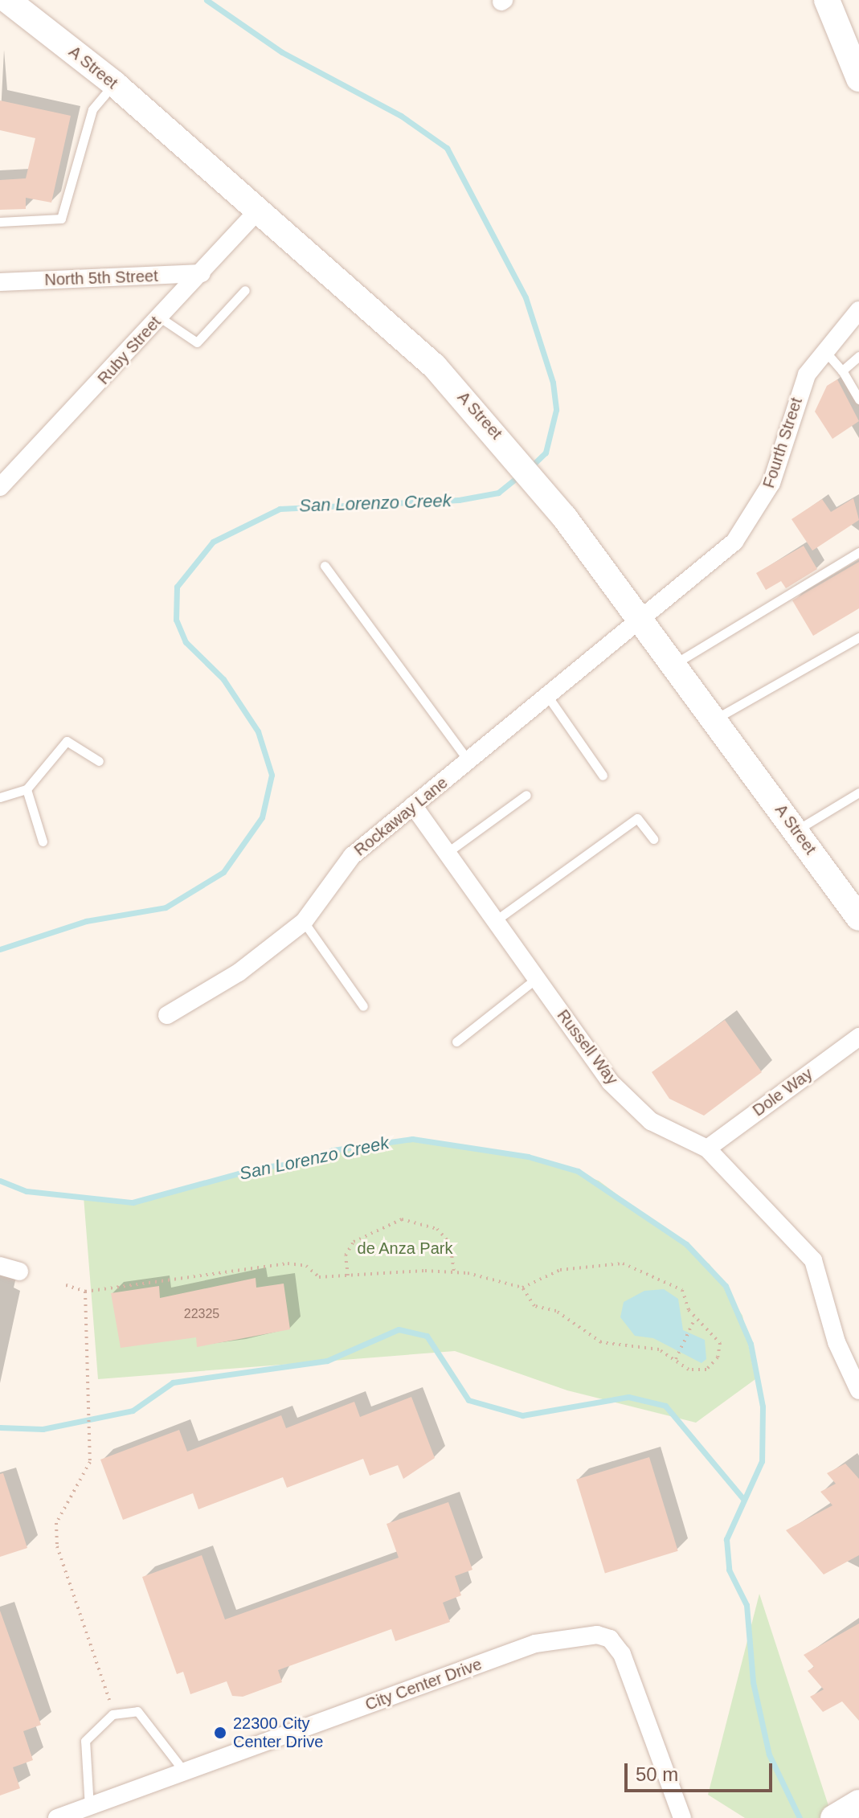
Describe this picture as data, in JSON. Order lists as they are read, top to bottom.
{
  "streets": {
    "main road": ["A Street"],
    "street": [
      "North 5th Street",
      "Ruby Street",
      "Fourth Street",
      "Rockaway Lane",
      "Russell Way",
      "Dole Way",
      "City Center Drive"
    ]
  },
  "crossings": [
    ["A Street", "Ruby Street"],
    ["A Street", "Fourth Street"],
    ["A Street", "Rockaway Lane"],
    ["North 5th Street", "Ruby Street"],
    ["Fourth Street", "Rockaway Lane"],
    ["Rockaway Lane", "Russell Way"],
    ["Russell Way", "Dole Way"]
  ],
  "water": ["San Lorenzo Creek"],
  "parks": ["de Anza Park"],
  "places": ["22300 City Center Drive"],
  "house_numbers": ["22325"],
  "scale_bar": "50 m"
}
